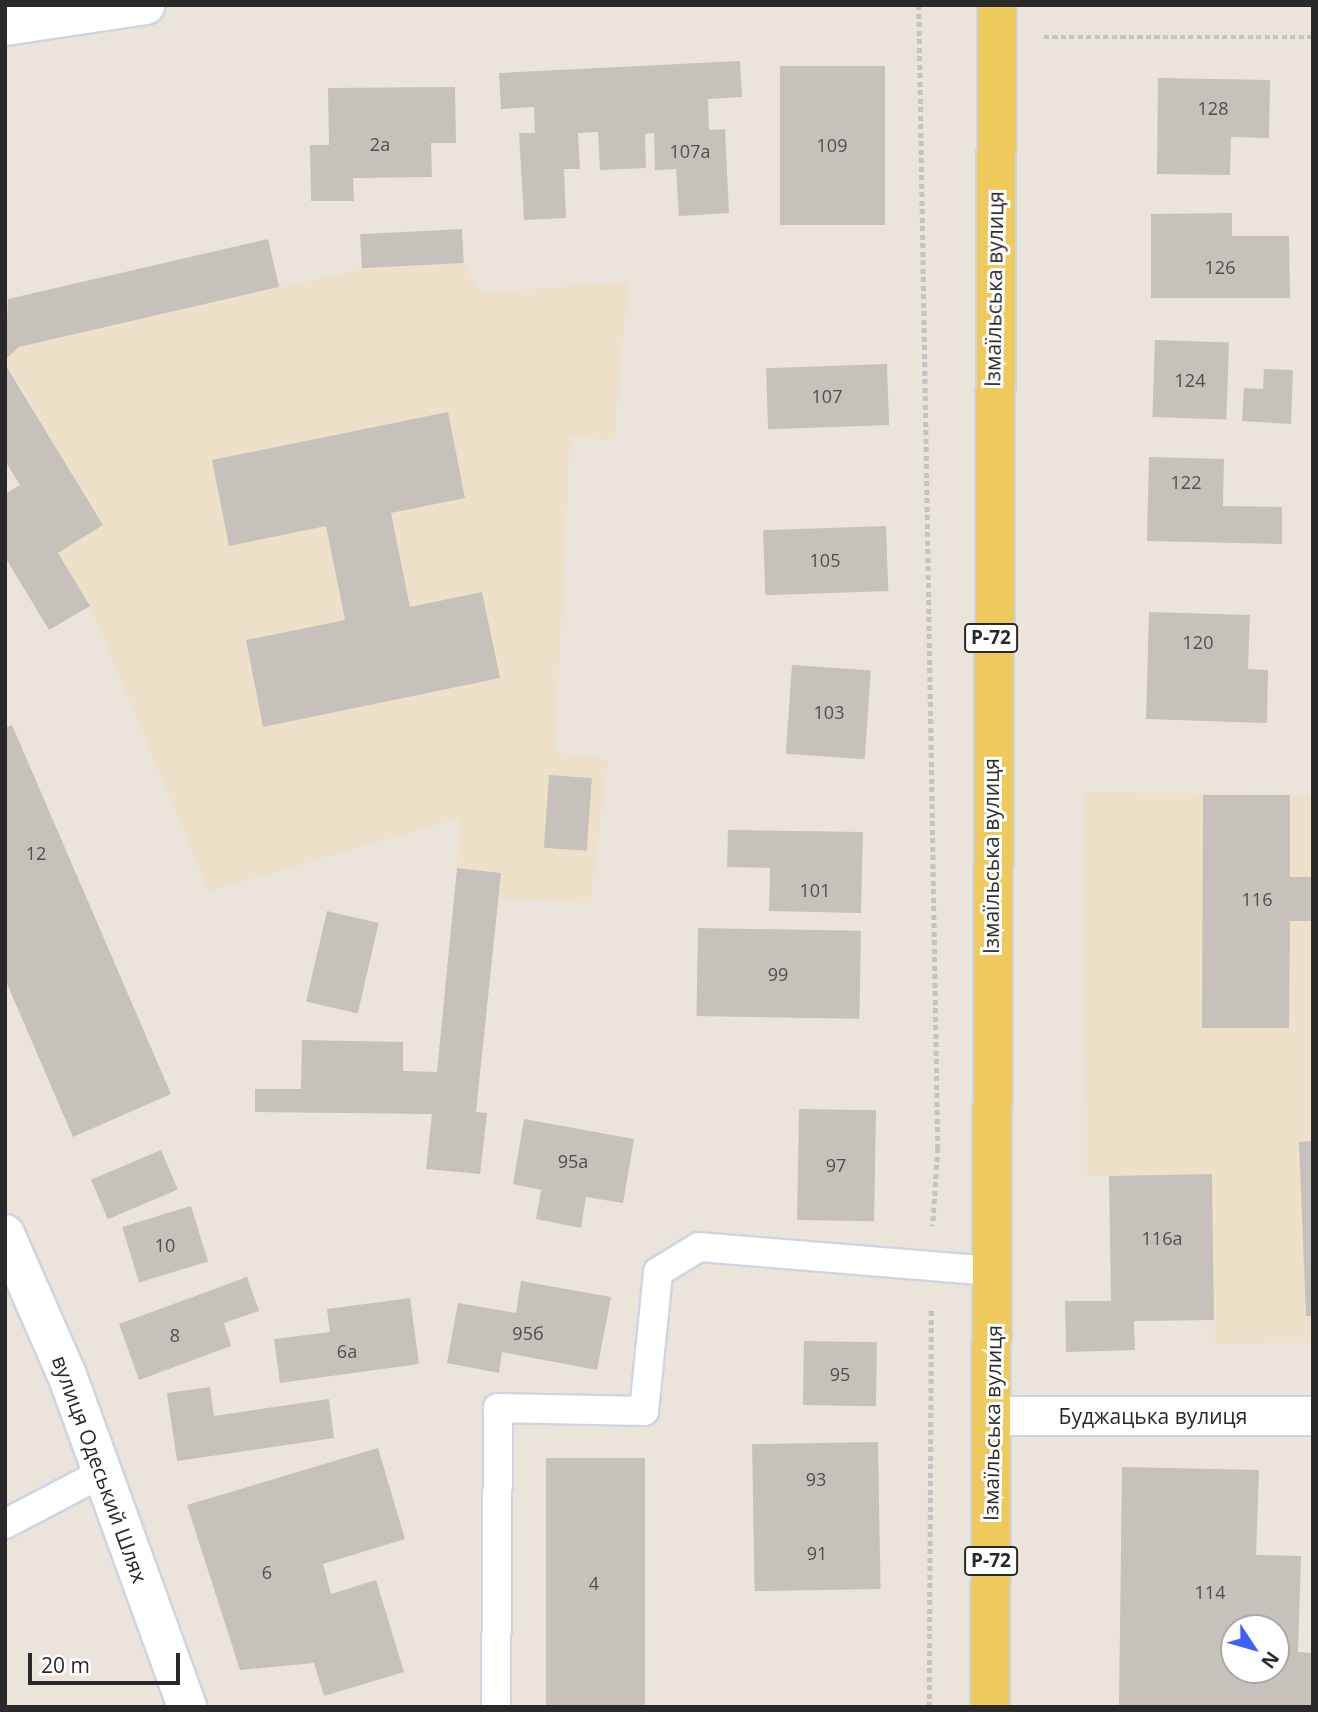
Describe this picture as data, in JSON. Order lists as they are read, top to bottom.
{
  "streets": {
    "main road": ["Ізмаїльська вулиця", "Р-72"],
    "street": ["Буджацька вулиця", "вулиця Одеський Шлях"]
  },
  "crossings": [
    ["Ізмаїльська вулиця", "Буджацька вулиця"]
  ],
  "house_numbers": [
    "128",
    "2а",
    "109",
    "107а",
    "126",
    "124",
    "107",
    "122",
    "105",
    "120",
    "103",
    "12",
    "101",
    "116",
    "99",
    "95а",
    "97",
    "116а",
    "10",
    "95б",
    "8",
    "6а",
    "95",
    "93",
    "91",
    "6",
    "4",
    "114"
  ],
  "scale_bar": "20 m",
  "north": "bottom right"
}
